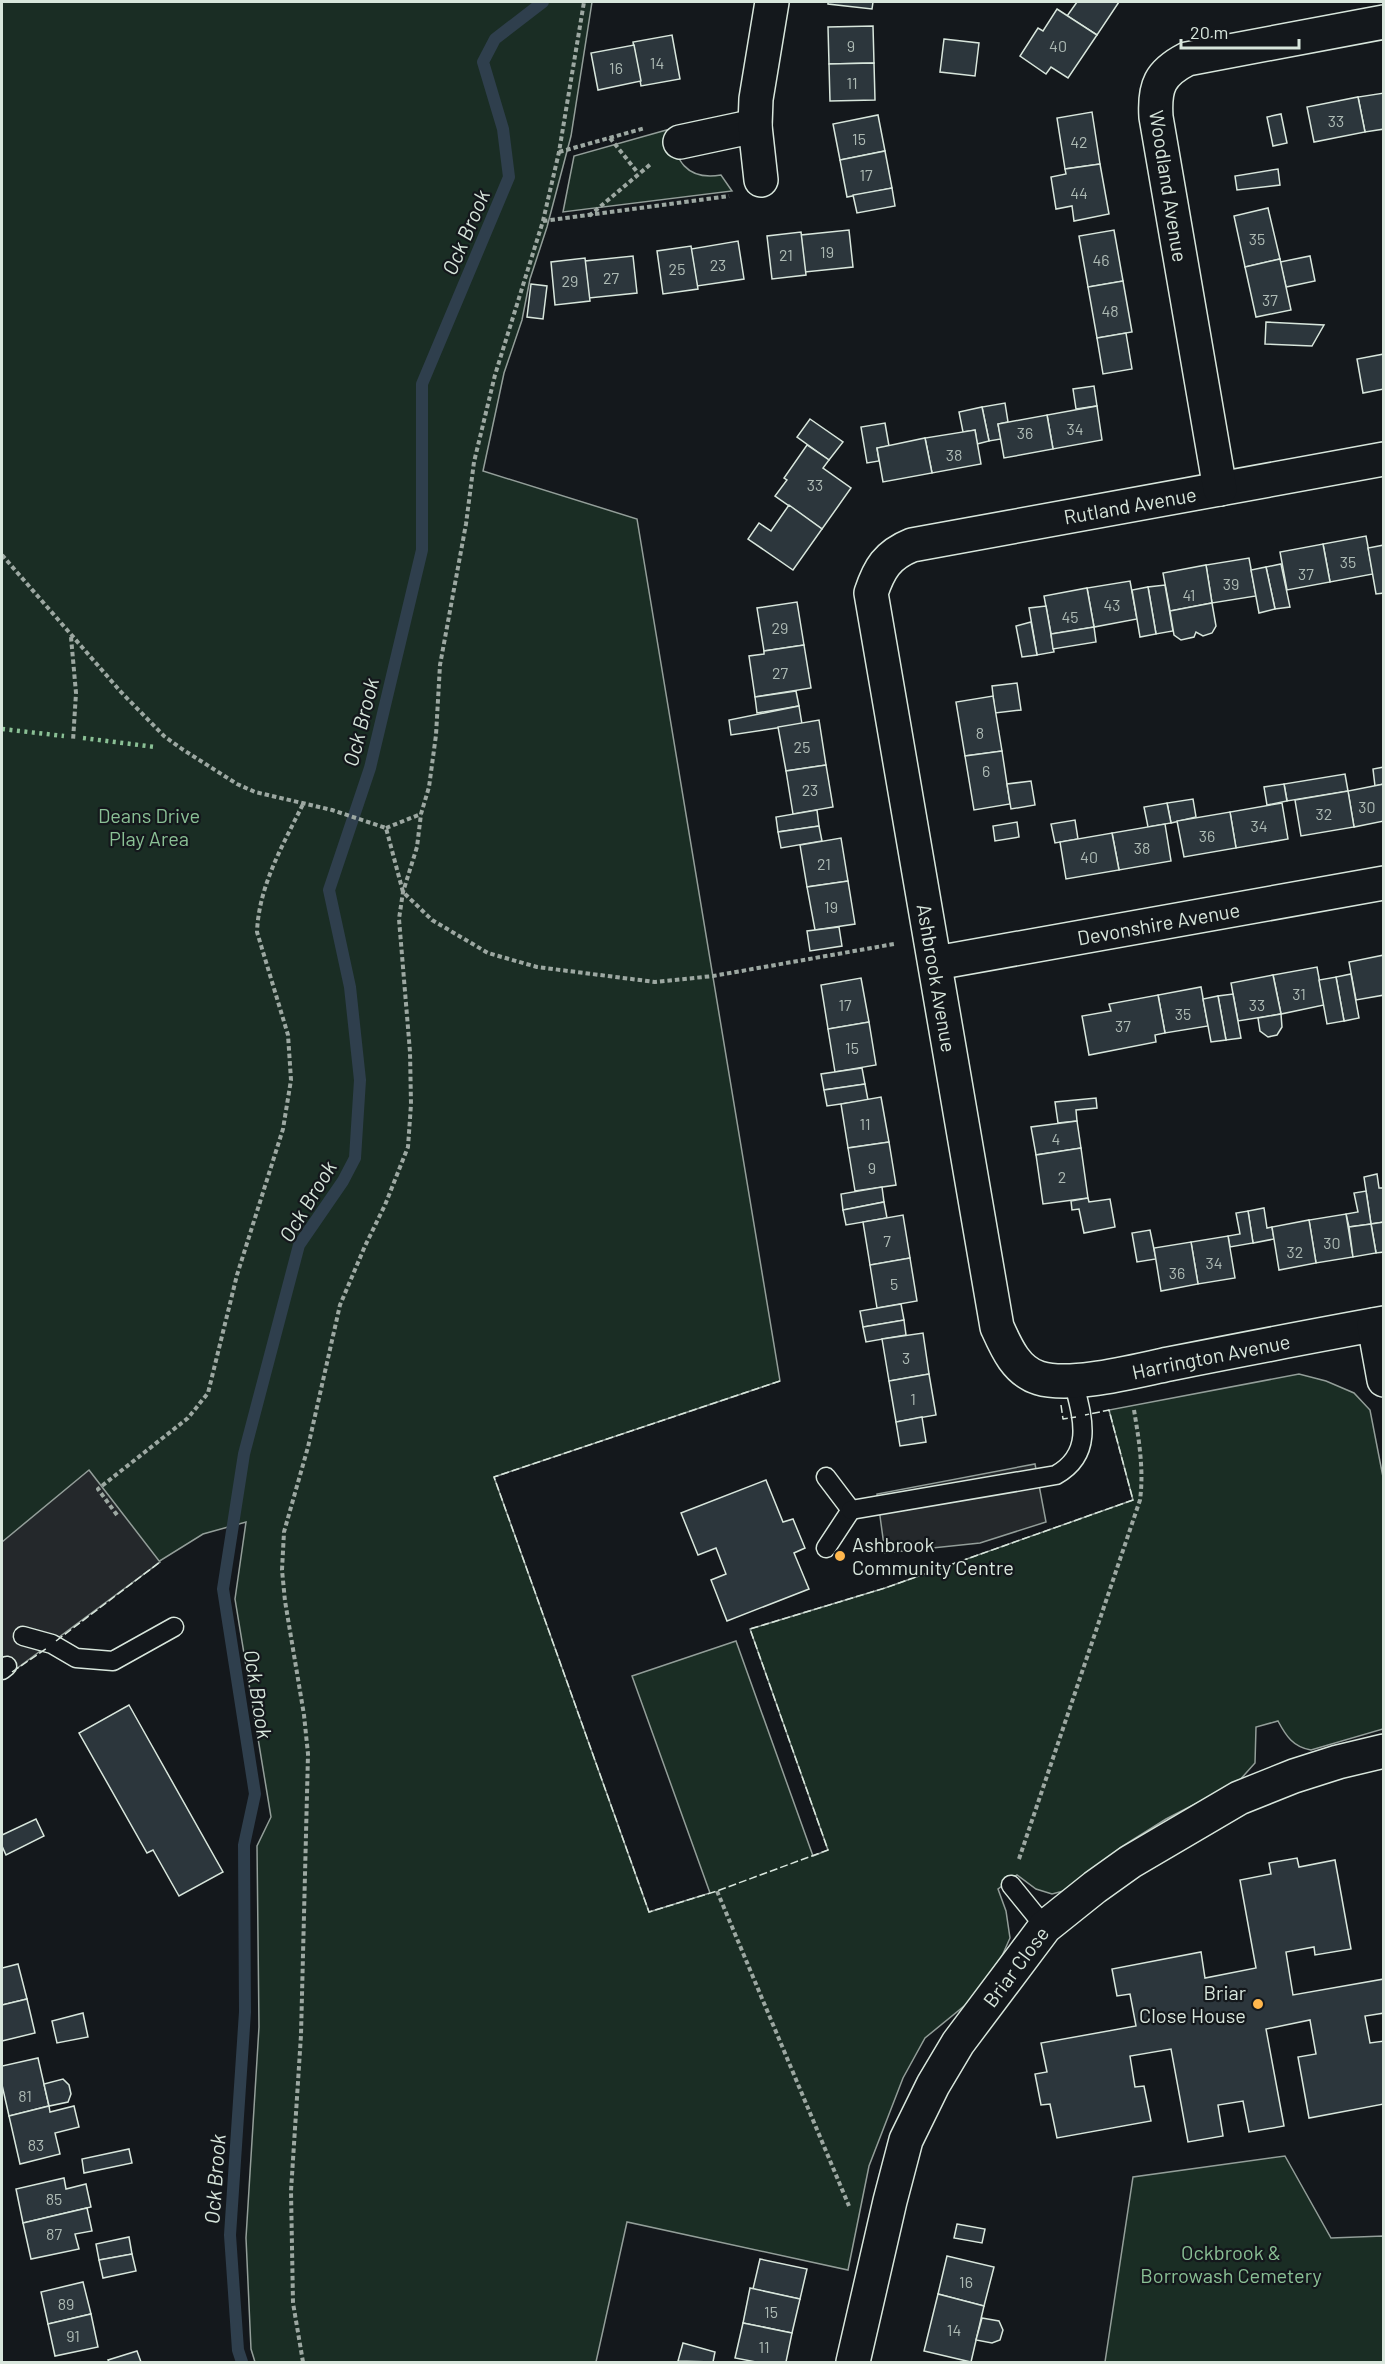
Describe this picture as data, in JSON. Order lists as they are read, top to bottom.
{
  "streets": {
    "street": [
      "Woodland Avenue",
      "Rutland Avenue",
      "Devonshire Avenue",
      "Ashbrook Avenue",
      "Harrington Avenue",
      "Briar Close"
    ]
  },
  "crossings": [
    ["Woodland Avenue", "Rutland Avenue"],
    ["Rutland Avenue", "Ashbrook Avenue"],
    ["Devonshire Avenue", "Ashbrook Avenue"],
    ["Ashbrook Avenue", "Harrington Avenue"]
  ],
  "water": ["Ock Brook"],
  "parks": ["Deans Drive Play Area", "Ockbrook & Borrowash Cemetery"],
  "places": ["Ashbrook Community Centre", "Briar Close House"],
  "house_numbers": [
    "9",
    "40",
    "14",
    "16",
    "11",
    "33",
    "15",
    "42",
    "17",
    "44",
    "35",
    "19",
    "21",
    "46",
    "23",
    "25",
    "27",
    "29",
    "37",
    "48",
    "34",
    "36",
    "38",
    "33",
    "35",
    "37",
    "39",
    "41",
    "43",
    "45",
    "29",
    "27",
    "8",
    "25",
    "6",
    "23",
    "30",
    "32",
    "34",
    "36",
    "38",
    "40",
    "21",
    "19",
    "31",
    "17",
    "33",
    "35",
    "37",
    "15",
    "11",
    "4",
    "9",
    "2",
    "7",
    "30",
    "32",
    "34",
    "36",
    "5",
    "3",
    "1",
    "81",
    "83",
    "85",
    "87",
    "16",
    "89",
    "15",
    "14",
    "91",
    "11"
  ],
  "scale_bar": "20 m"
}
